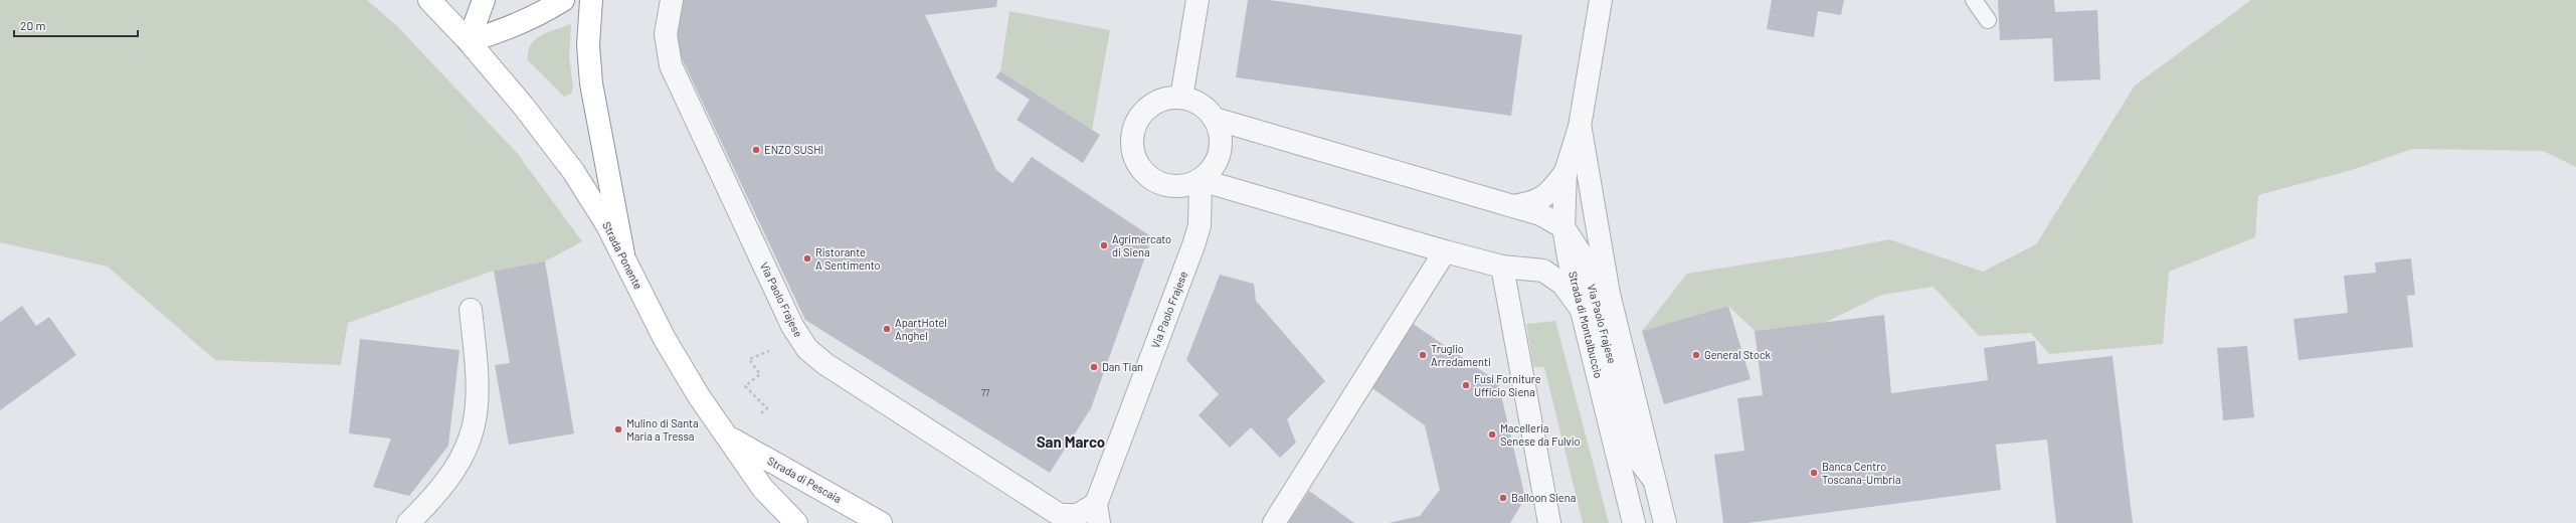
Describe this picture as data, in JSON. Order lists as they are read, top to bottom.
{
  "streets": {
    "main road": ["Strada Ponente", "Strada di Pescaia"],
    "street": ["Via Paolo Frajese", "Strada di Montalbuccio"]
  },
  "crossings": [
    ["Strada Ponente", "Strada di Pescaia"],
    ["Via Paolo Frajese", "Strada di Montalbuccio"]
  ],
  "districts": ["San Marco"],
  "places": [
    "ENZO SUSHI",
    "Agrimercato di Siena",
    "Ristorante A Sentimento",
    "ApartHotel Anghel",
    "Truglio Arredamenti",
    "General Stock",
    "Dan Tian",
    "Fusi Forniture Ufficio Siena",
    "Mulino di Santa Maria a Tressa",
    "Macelleria Senese da Fulvio",
    "Banca Centro Toscana-Umbria",
    "Balloon Siena"
  ],
  "house_numbers": ["77"],
  "scale_bar": "20 m"
}
